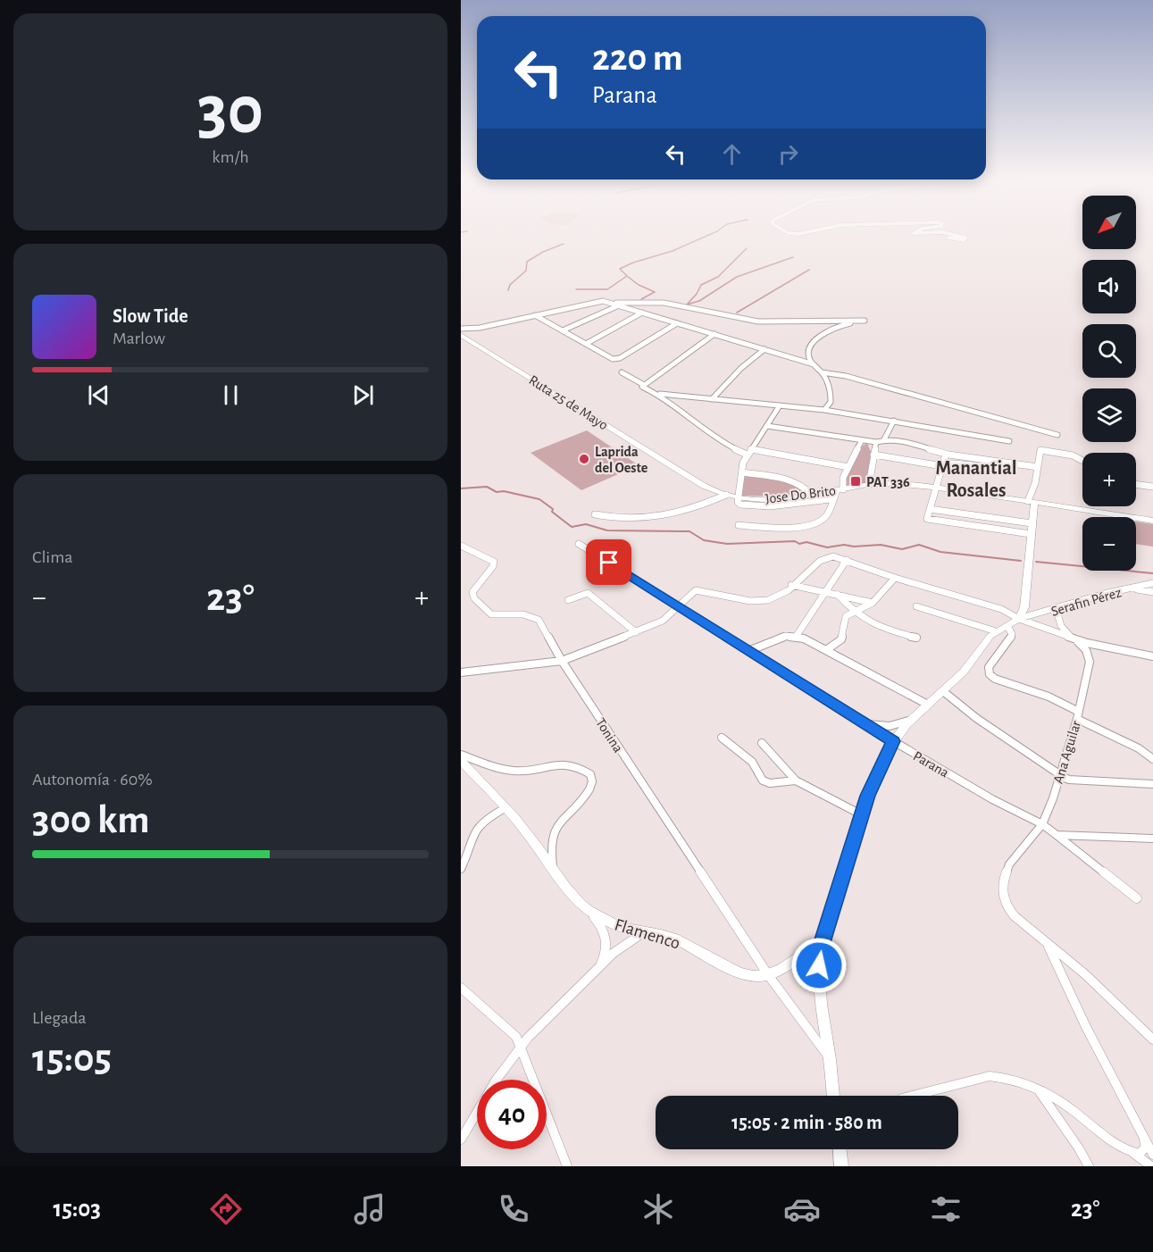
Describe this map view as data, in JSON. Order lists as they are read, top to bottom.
{
  "streets": {
    "street": [
      "Ruta 25 de Mayo",
      "Jose Do Brito",
      "Serafin Pérez",
      "Tonina",
      "Ana Aguilar",
      "Parana",
      "Flamenco"
    ]
  },
  "crossings": [
    ["Ruta 25 de Mayo", "Jose Do Brito"],
    ["Serafin Pérez", "Ana Aguilar"],
    ["Tonina", "Flamenco"],
    ["Ana Aguilar", "Parana"]
  ],
  "districts": ["Manantial Rosales"],
  "places": {
    "other": ["Laprida del Oeste"],
    "transit": ["PAT 336"]
  },
  "north": "bottom left",
  "page": {
    "tile": [
      ["30", "km/h"],
      "Clima",
      ["Autonomía · 60%", "300 km"],
      ["Llegada", "15:05"]
    ],
    "turn": ["220 m", "Parana"],
    "map_buttons": ["+", "−"],
    "song": ["Slow Tide", "Marlow"],
    "heat": ["−", "23°", "+"],
    "limit": "40",
    "trip": "15:05 · 2 min · 580 m",
    "tabs": ["15:03", "23°"]
  }
}
